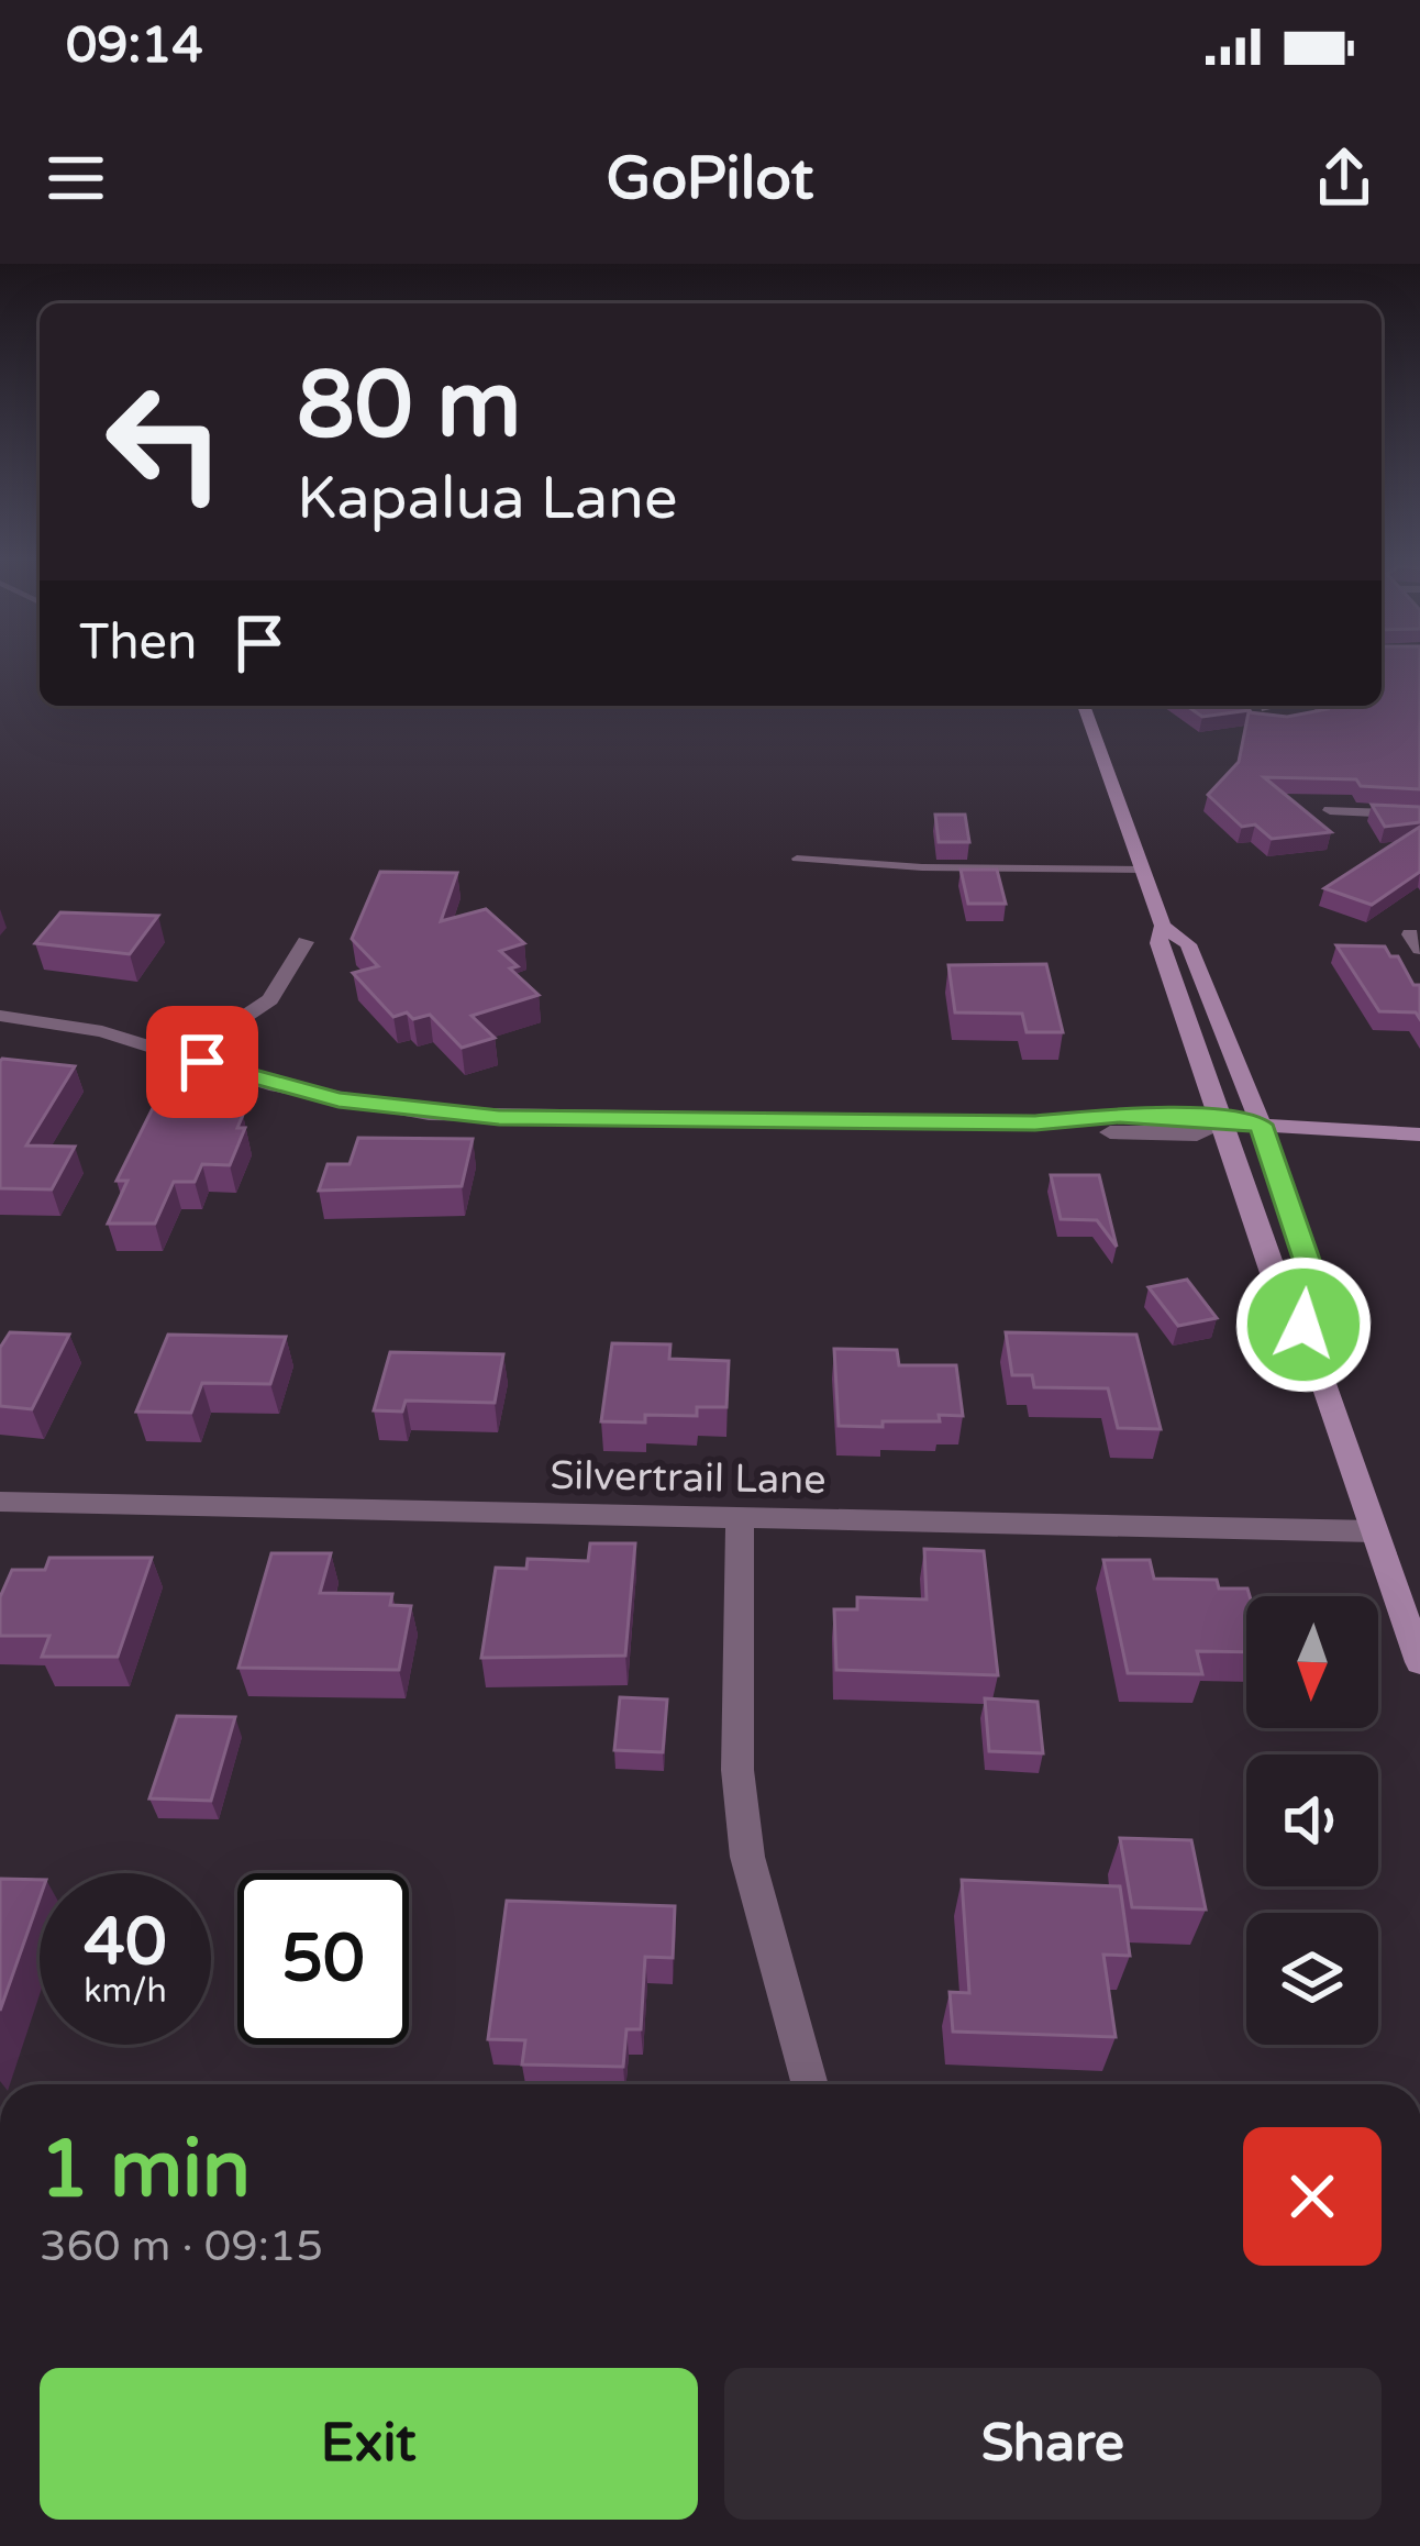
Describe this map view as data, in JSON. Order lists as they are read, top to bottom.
{
  "streets": {
    "street": ["Silvertrail Lane"]
  },
  "north": "bottom",
  "page": {
    "status": "09:14",
    "header": "GoPilot",
    "turn": ["80 m", "Kapalua Lane"],
    "then": "Then",
    "speed": "40 km/h",
    "limit": "50",
    "heading": ["1 min", "360 m · 09:15"],
    "buttons": ["Exit", "Share"]
  }
}
